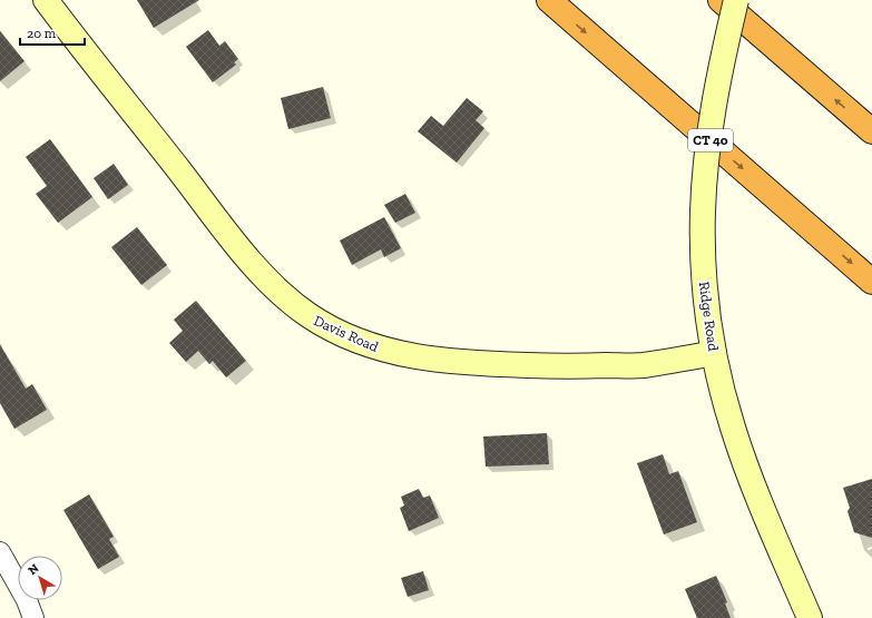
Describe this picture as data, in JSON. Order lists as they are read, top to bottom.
{
  "streets": {
    "highway": ["CT 40"],
    "main road": ["Ridge Road", "Davis Road"]
  },
  "crossings": [
    ["Ridge Road", "Davis Road"]
  ],
  "scale_bar": "20 m",
  "north": "top left"
}
